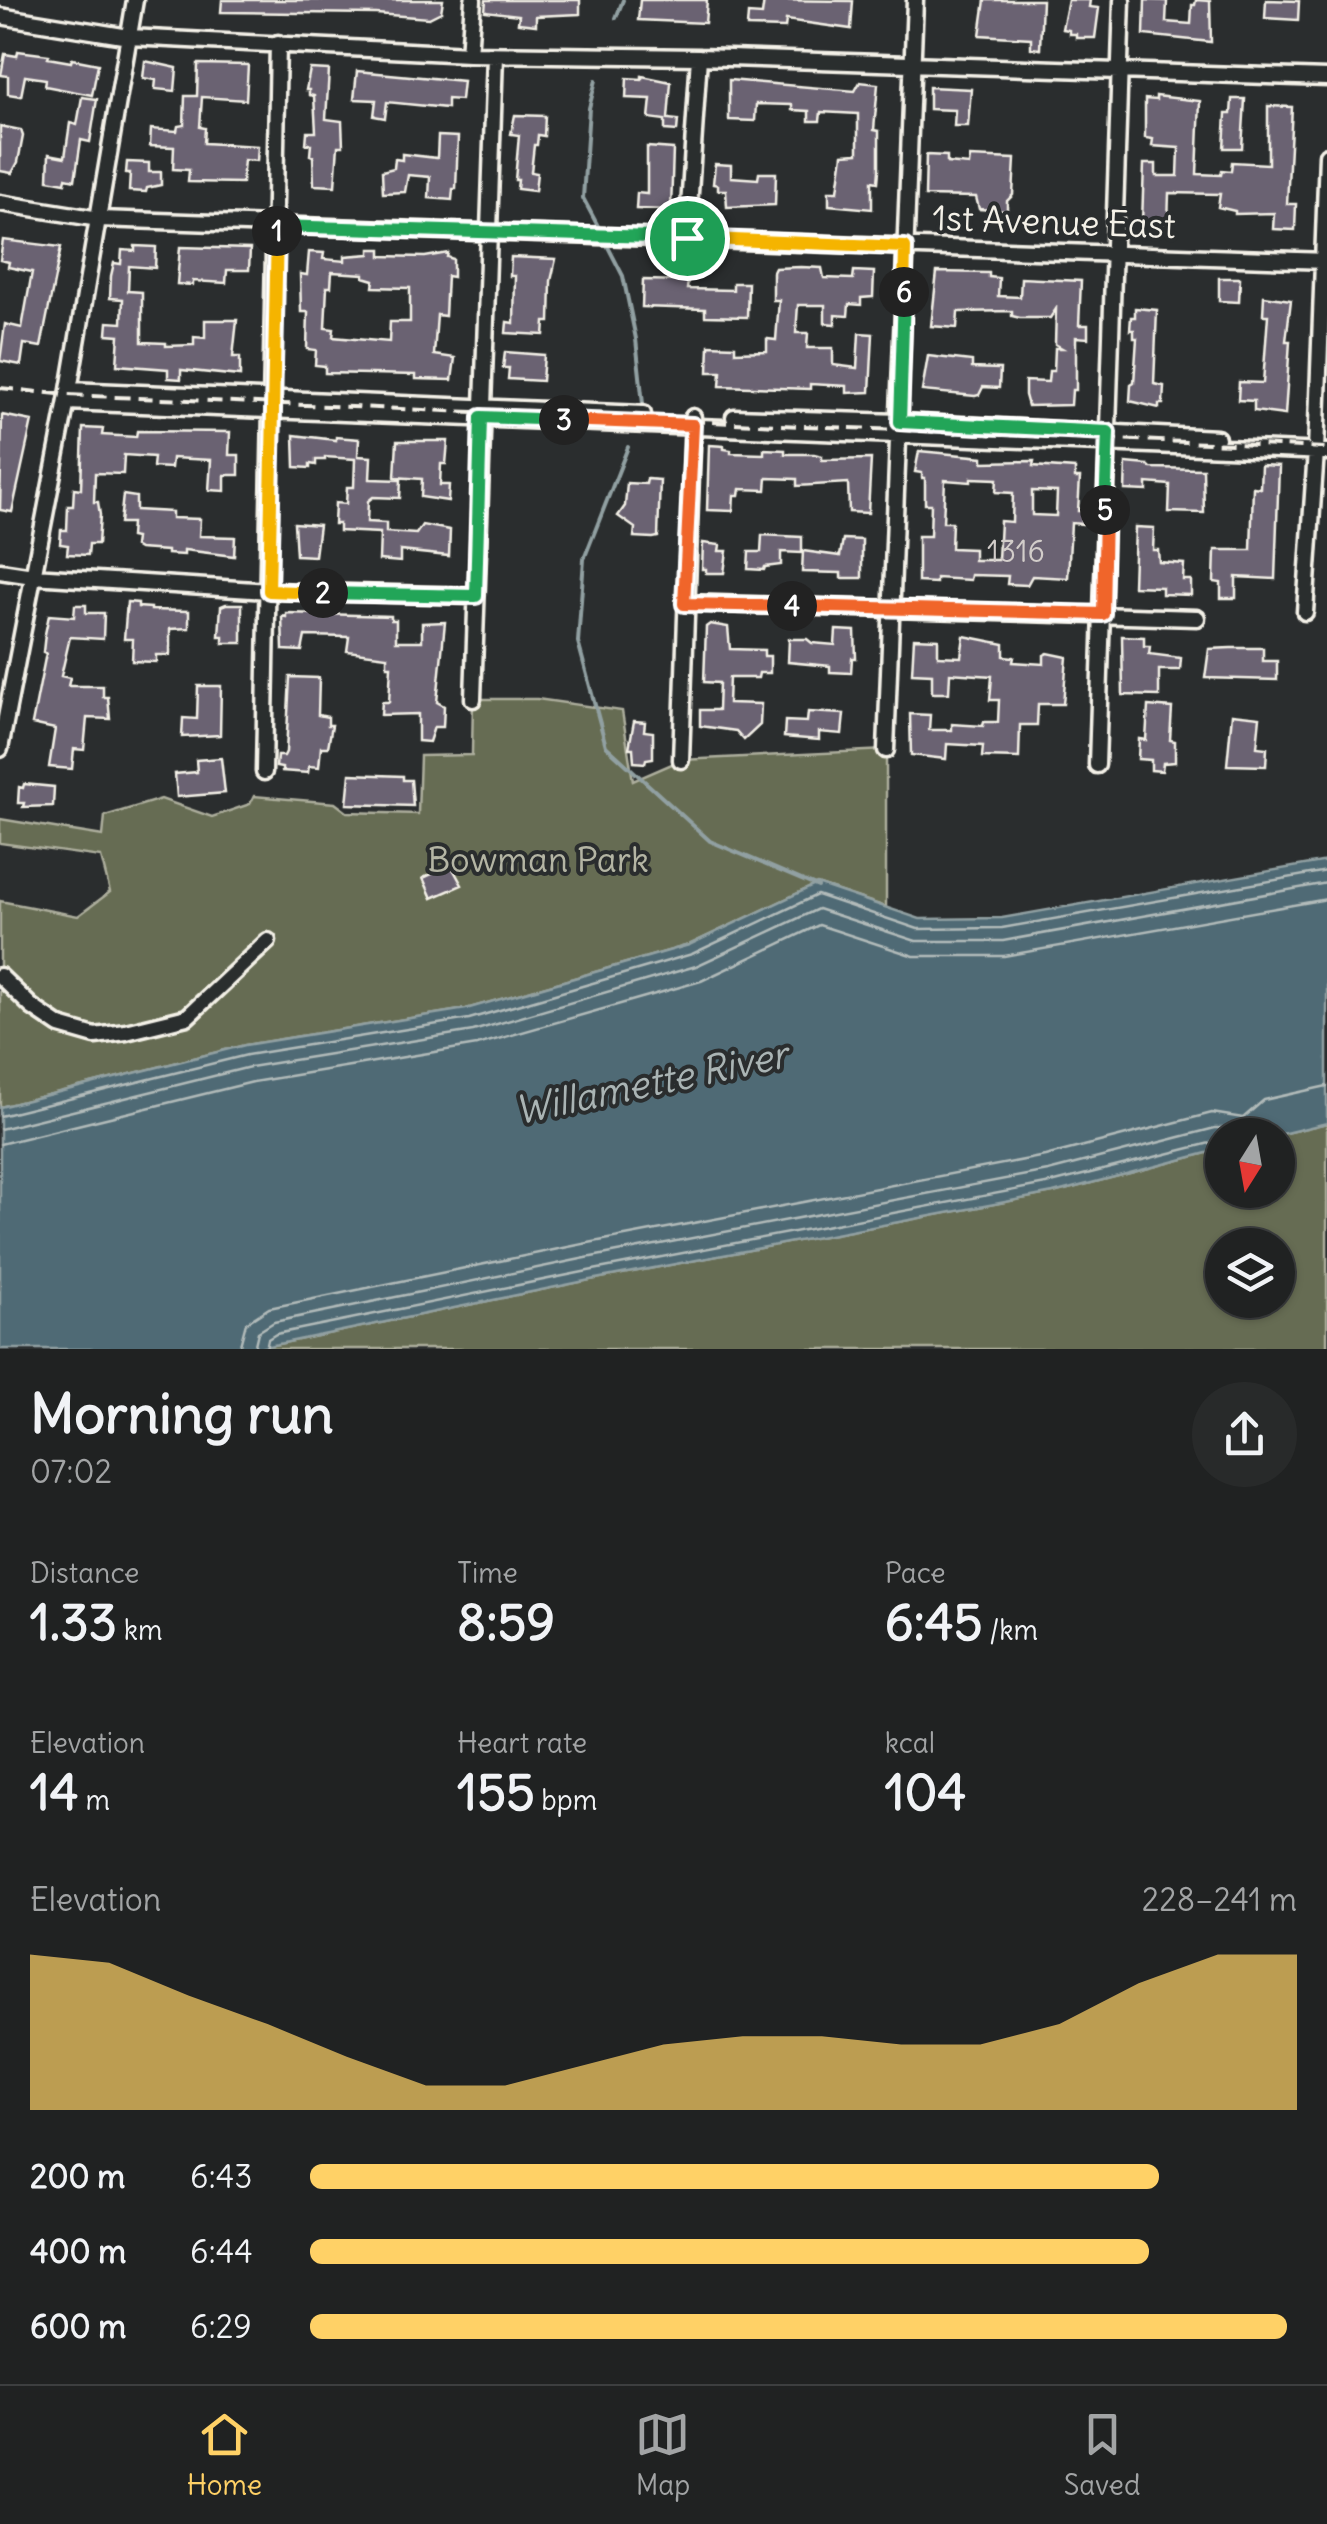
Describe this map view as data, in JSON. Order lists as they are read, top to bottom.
{
  "streets": {
    "street": ["1st Avenue East"]
  },
  "water": ["Willamette River"],
  "parks": ["Bowman Park"],
  "house_numbers": ["1316"],
  "north": "bottom",
  "page": {
    "pins": [
      "1",
      "6",
      "3",
      "5",
      "2",
      "4"
    ],
    "heading": ["Morning run", "07:02"],
    "stats": [
      ["Distance", "1.33 km"],
      ["Time", "8:59"],
      ["Pace", "6:45 /km"],
      ["Elevation", "14 m"],
      ["Heart rate", "155 bpm"],
      ["kcal", "104"]
    ],
    "chart": ["Elevation", "228–241 m"],
    "list": [
      {
        "name": "200 m",
        "note": "6:43"
      },
      {
        "name": "400 m",
        "note": "6:44"
      },
      {
        "name": "600 m",
        "note": "6:29"
      }
    ],
    "tabs": ["Home", "Map", "Saved"]
  }
}
